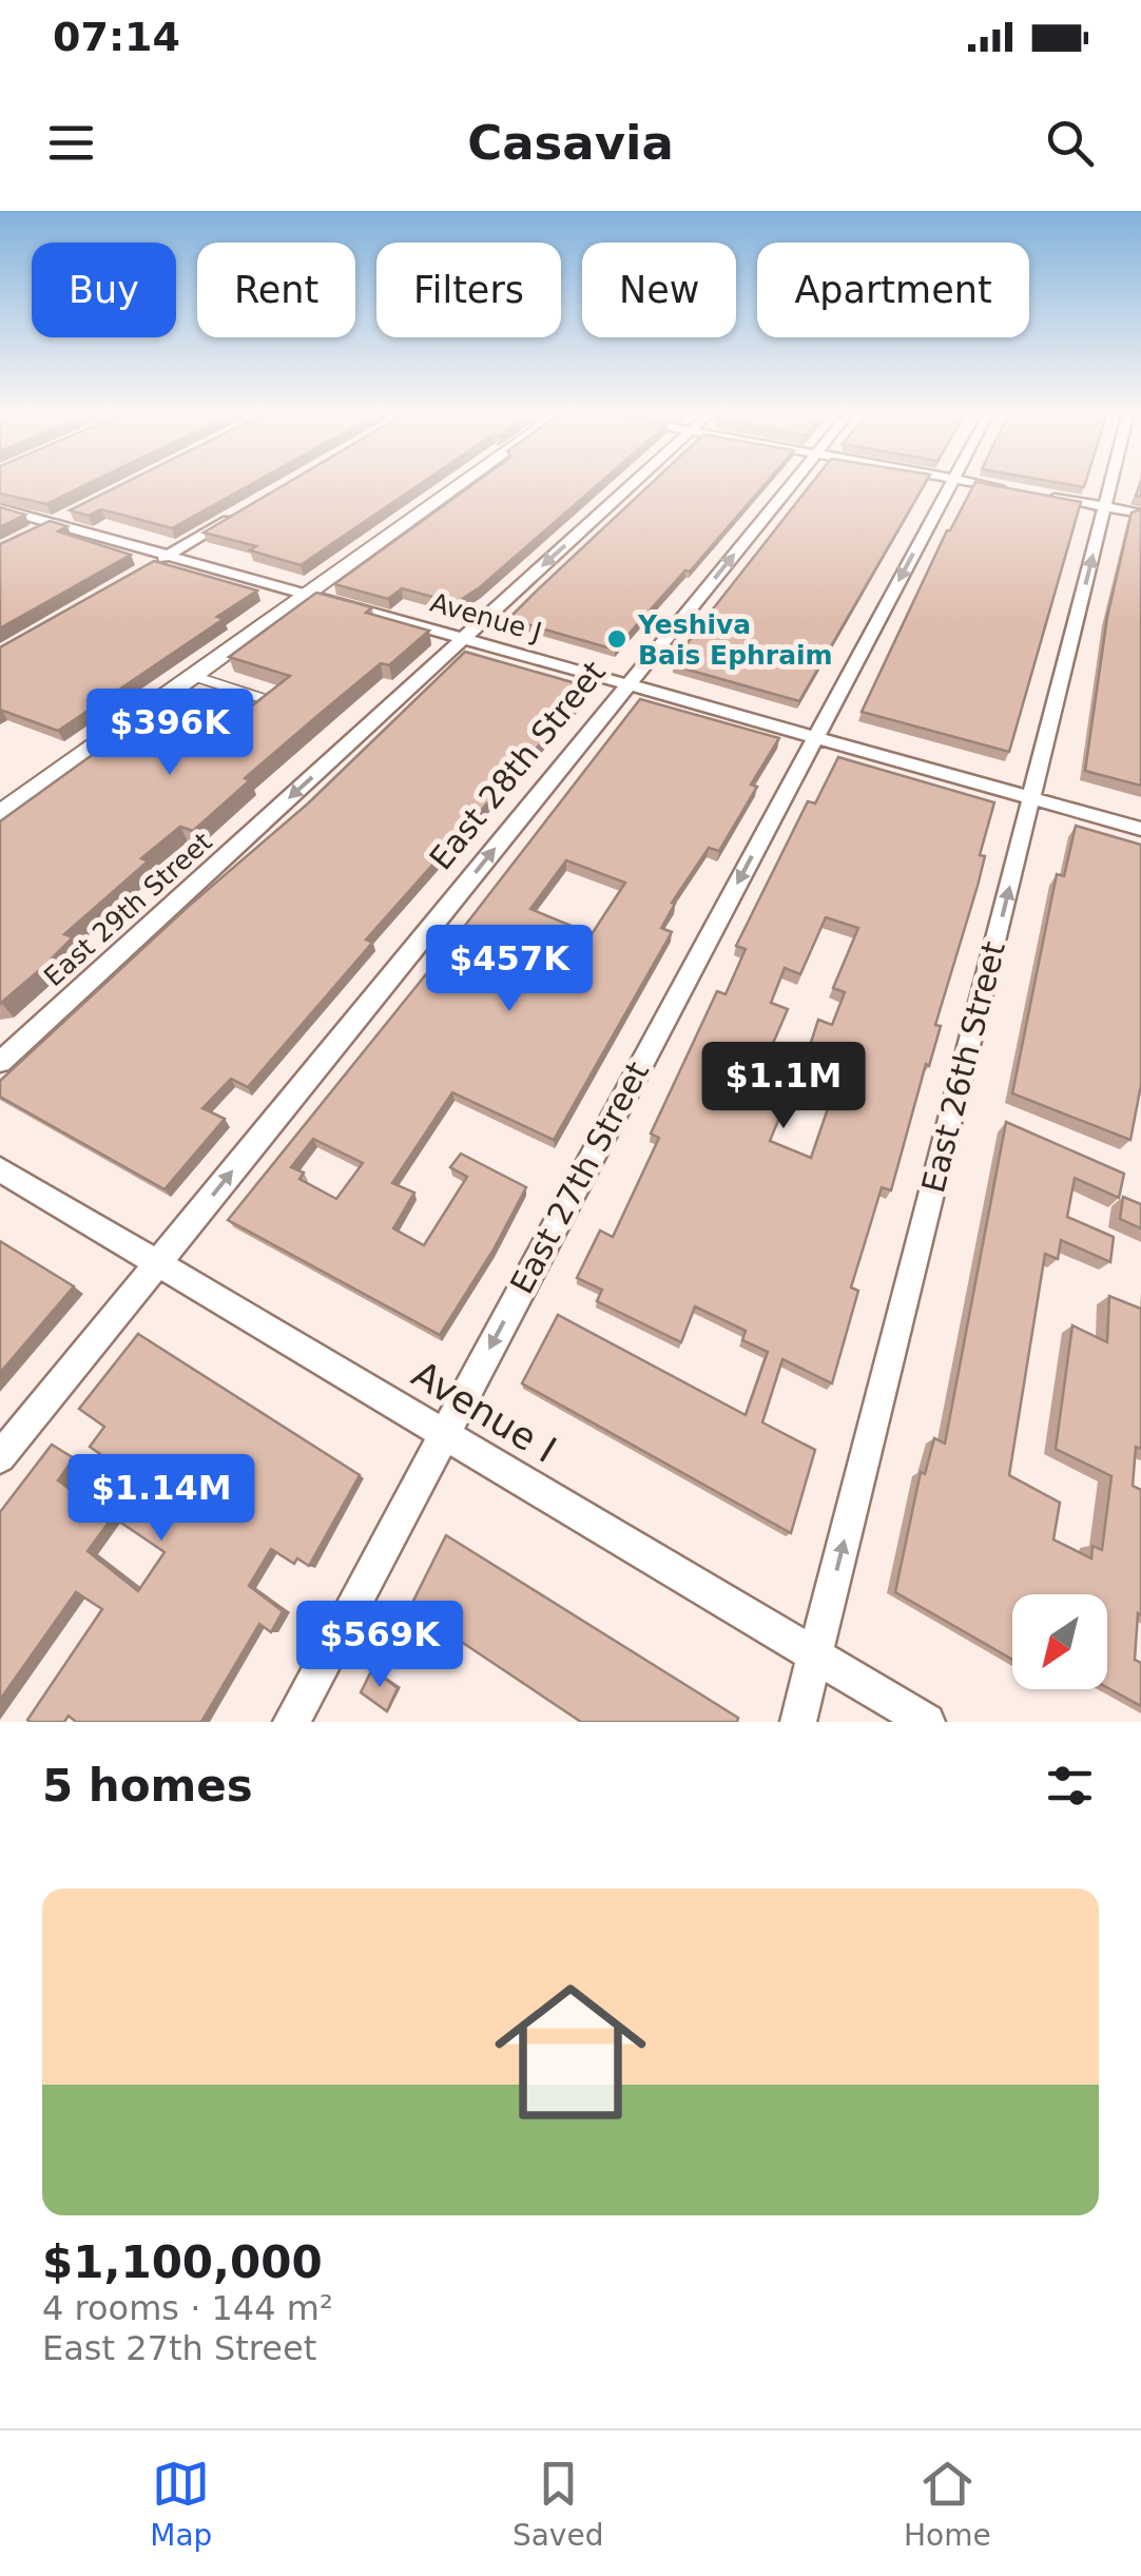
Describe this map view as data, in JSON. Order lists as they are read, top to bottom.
{
  "streets": {
    "street": [
      "Avenue J",
      "East 28th Street",
      "East 29th Street",
      "East 26th Street",
      "East 27th Street",
      "Avenue I"
    ]
  },
  "crossings": [
    ["Avenue J", "East 28th Street"],
    ["Avenue J", "East 29th Street"],
    ["Avenue J", "East 26th Street"],
    ["Avenue J", "East 27th Street"],
    ["East 28th Street", "Avenue I"],
    ["East 26th Street", "Avenue I"],
    ["East 27th Street", "Avenue I"]
  ],
  "one_way": [
    "East 28th Street",
    "East 29th Street",
    "East 26th Street",
    "East 27th Street"
  ],
  "places": ["Yeshiva Bais Ephraim"],
  "north": "bottom left",
  "page": {
    "status": "07:14",
    "header": "Casavia",
    "chip": [
      "Buy",
      "Rent",
      "Filters",
      "New",
      "Apartment"
    ],
    "price": [
      "$396K",
      "$457K",
      "$1.1M",
      "$1.14M",
      "$569K"
    ],
    "heading": "5 homes",
    "list": [
      {
        "name": "$1,100,000",
        "note": "4 rooms · 144 m² · East 27th Street"
      }
    ],
    "tabs": ["Map", "Saved", "Home"]
  }
}
